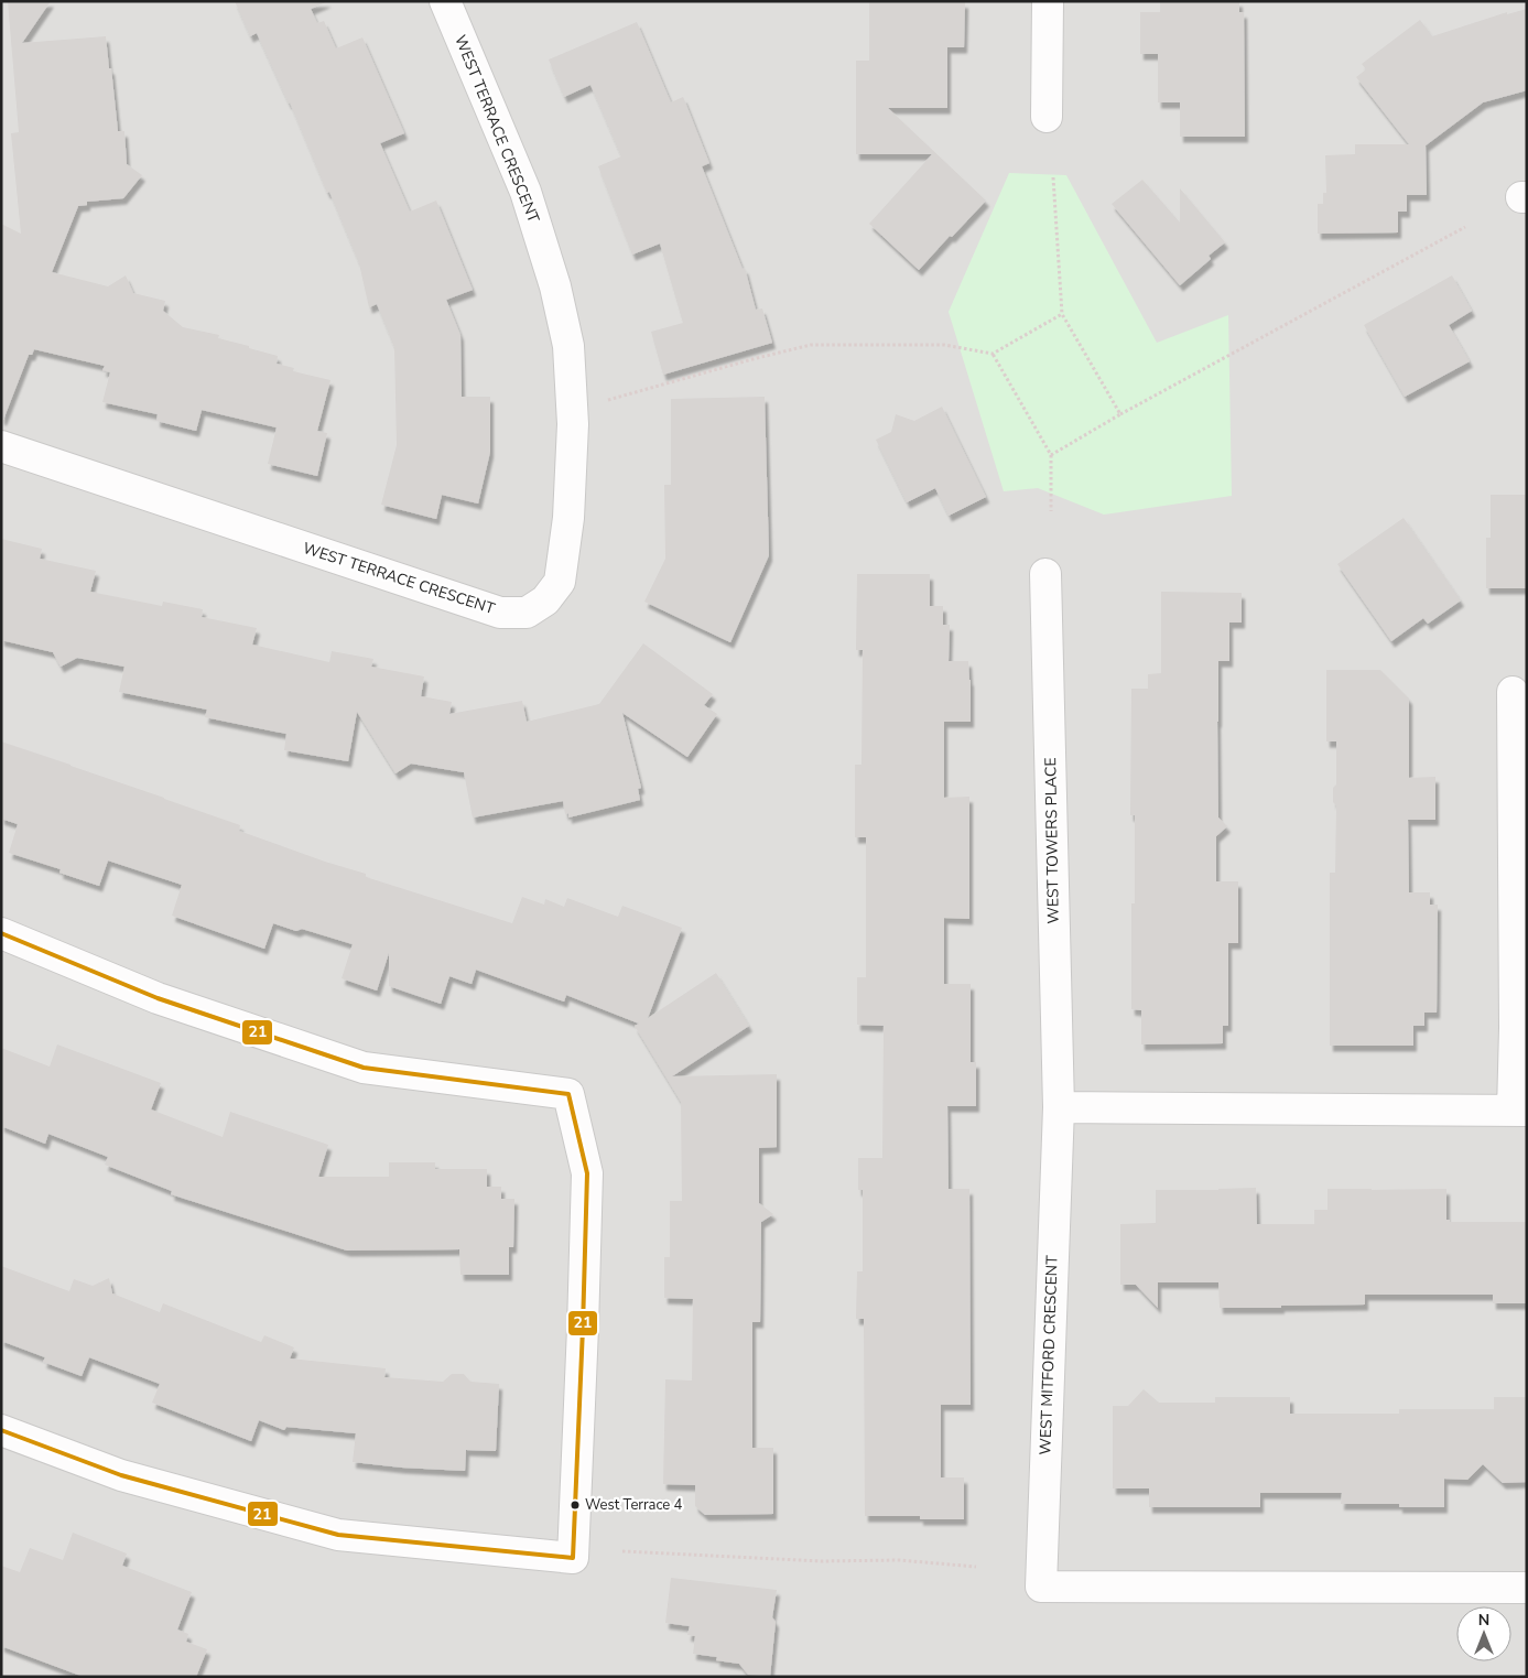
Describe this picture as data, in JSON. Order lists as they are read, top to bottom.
{
  "streets": {
    "street": ["WEST TERRACE CRESCENT", "WEST TOWERS PLACE", "WEST MITFORD CRESCENT"]
  },
  "crossings": [
    ["WEST TOWERS PLACE", "WEST MITFORD CRESCENT"]
  ],
  "places": ["West Terrace 4"],
  "lines": ["transit line 21"],
  "north": "top"
}
